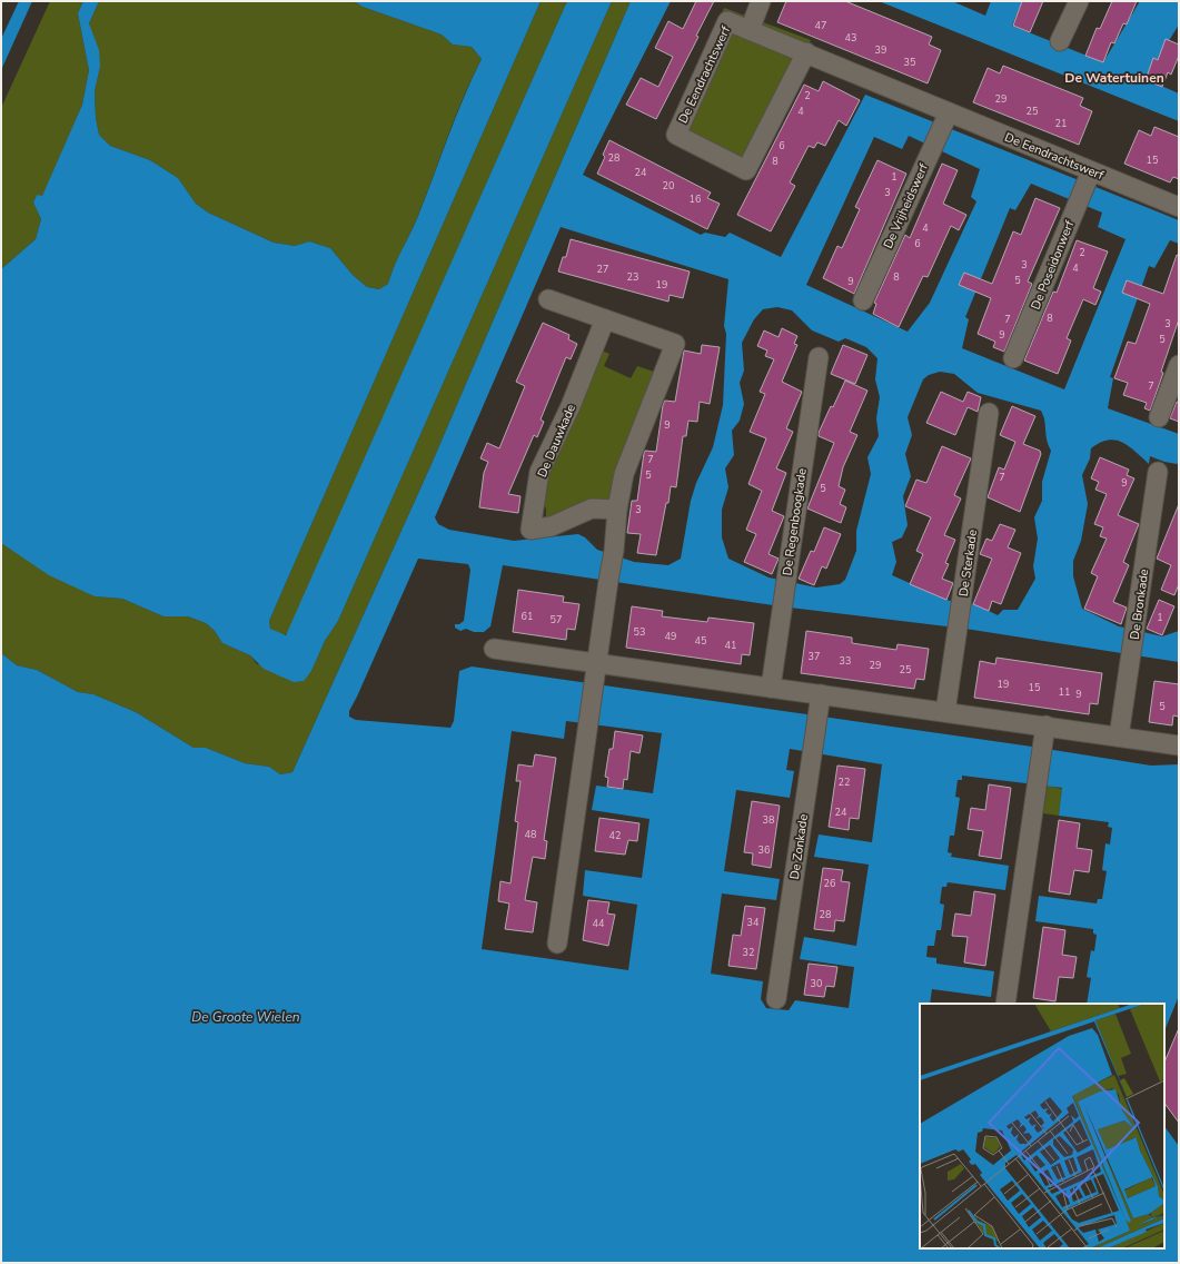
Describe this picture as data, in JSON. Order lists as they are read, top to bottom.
{
  "streets": {
    "street": [
      "De Eendrachtswerf",
      "De Vrijheidswerf",
      "De Poseidonwerf",
      "De Dauwkade",
      "De Regenboogkade",
      "De Sterkade",
      "De Bronkade",
      "De Zonkade"
    ]
  },
  "crossings": [
    ["De Eendrachtswerf", "De Vrijheidswerf"],
    ["De Eendrachtswerf", "De Poseidonwerf"]
  ],
  "districts": ["De Watertuinen"],
  "water": ["De Groote Wielen"],
  "house_numbers": [
    "47",
    "43",
    "39",
    "35",
    "2",
    "29",
    "4",
    "25",
    "21",
    "6",
    "28",
    "15",
    "8",
    "24",
    "1",
    "20",
    "3",
    "16",
    "4",
    "6",
    "2",
    "3",
    "4",
    "27",
    "23",
    "8",
    "5",
    "9",
    "19",
    "8",
    "7",
    "3",
    "9",
    "5",
    "7",
    "9",
    "7",
    "5",
    "7",
    "9",
    "5",
    "3",
    "61",
    "1",
    "57",
    "53",
    "49",
    "45",
    "41",
    "37",
    "33",
    "29",
    "25",
    "19",
    "15",
    "11",
    "9",
    "5",
    "22",
    "24",
    "38",
    "48",
    "42",
    "36",
    "26",
    "28",
    "34",
    "44",
    "32",
    "30"
  ]
}
